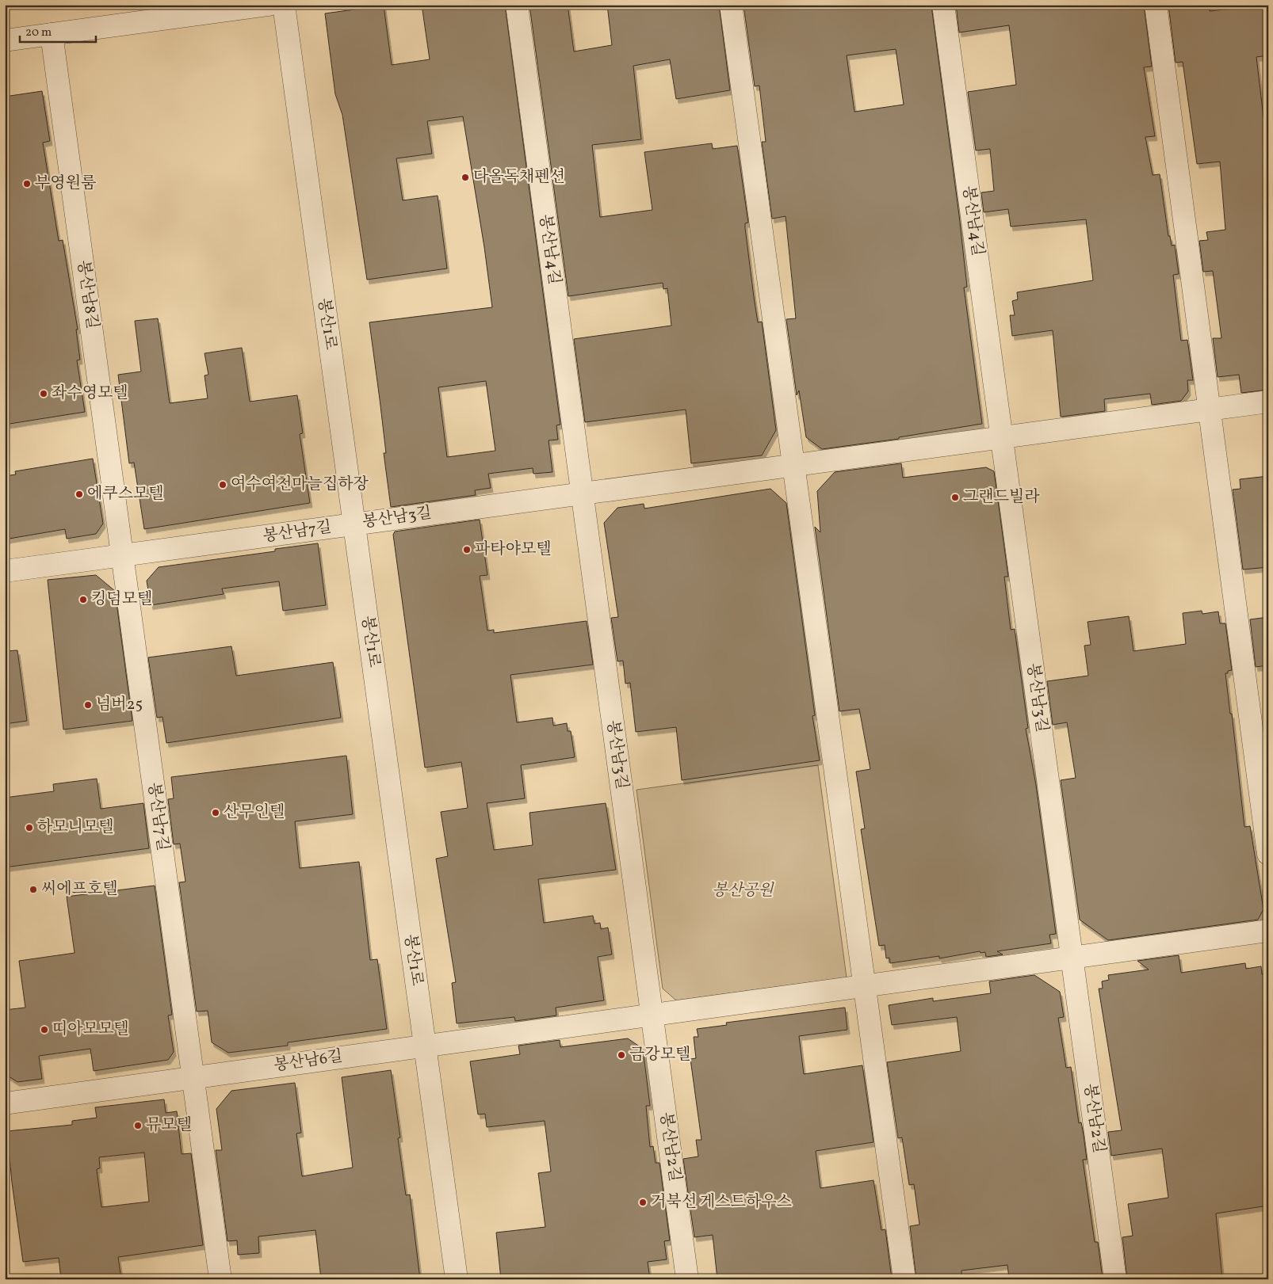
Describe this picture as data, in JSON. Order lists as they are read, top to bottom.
{
  "streets": {
    "street": [
      "봉산남4길",
      "봉산남8길",
      "봉산1로",
      "봉산남3길",
      "봉산남7길",
      "봉산남6길",
      "봉산남2길"
    ]
  },
  "crossings": [
    ["봉산남4길", "봉산남3길"],
    ["봉산남8길", "봉산남7길"],
    ["봉산1로", "봉산남3길"],
    ["봉산1로", "봉산남7길"],
    ["봉산1로", "봉산남6길"],
    ["봉산남3길", "봉산남7길"],
    ["봉산남3길", "봉산남2길"],
    ["봉산남7길", "봉산남6길"]
  ],
  "parks": ["봉산공원"],
  "places": [
    "다올독채펜션",
    "부영원룸",
    "좌수영모텔",
    "여수여천마늘집하장",
    "에쿠스모텔",
    "그랜드빌라",
    "파타야모텔",
    "킹덤모텔",
    "넘버25",
    "산무인텔",
    "하모니모텔",
    "씨에프호텔",
    "띠아모모텔",
    "금강모텔",
    "뮤모텔",
    "거북선 게스트하우스"
  ],
  "scale_bar": "20 m"
}
